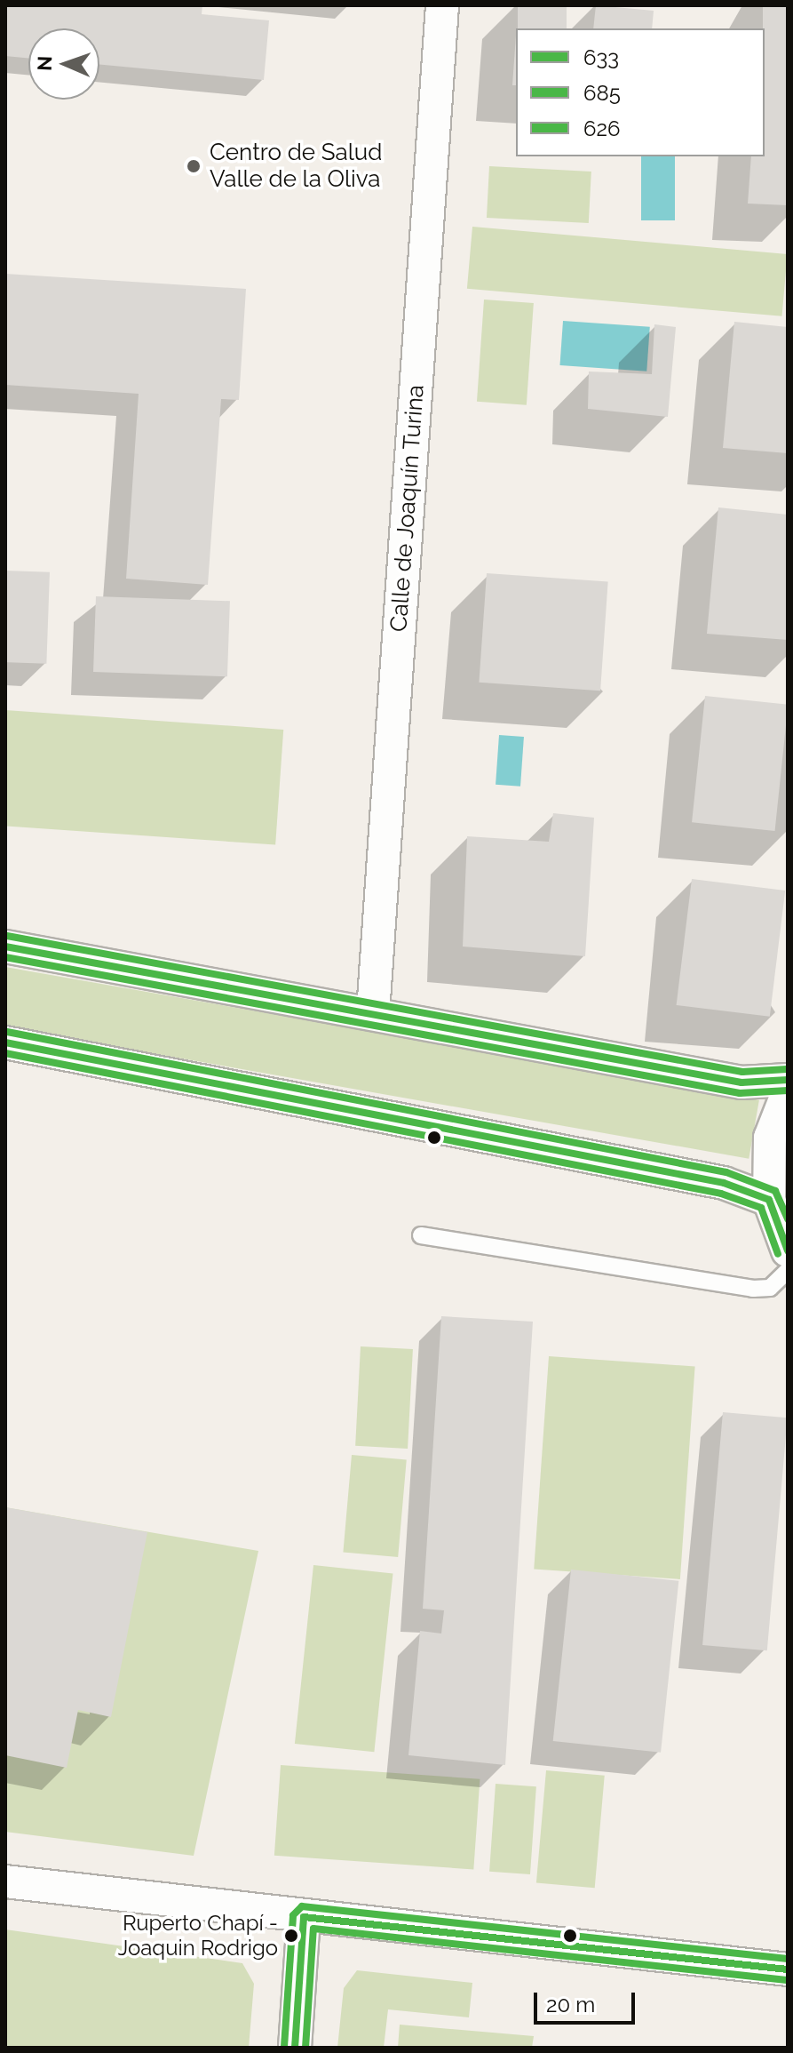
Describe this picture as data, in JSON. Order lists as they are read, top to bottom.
{
  "streets": {
    "street": ["Calle de Joaquín Turina"]
  },
  "places": ["Centro de Salud Valle de la Oliva", "Ruperto Chapí - Joaquin Rodrigo"],
  "lines": ["transit line 626", "transit line 633", "transit line 685"],
  "legend": ["633", "685", "626"],
  "scale_bar": "20 m",
  "north": "left"
}
